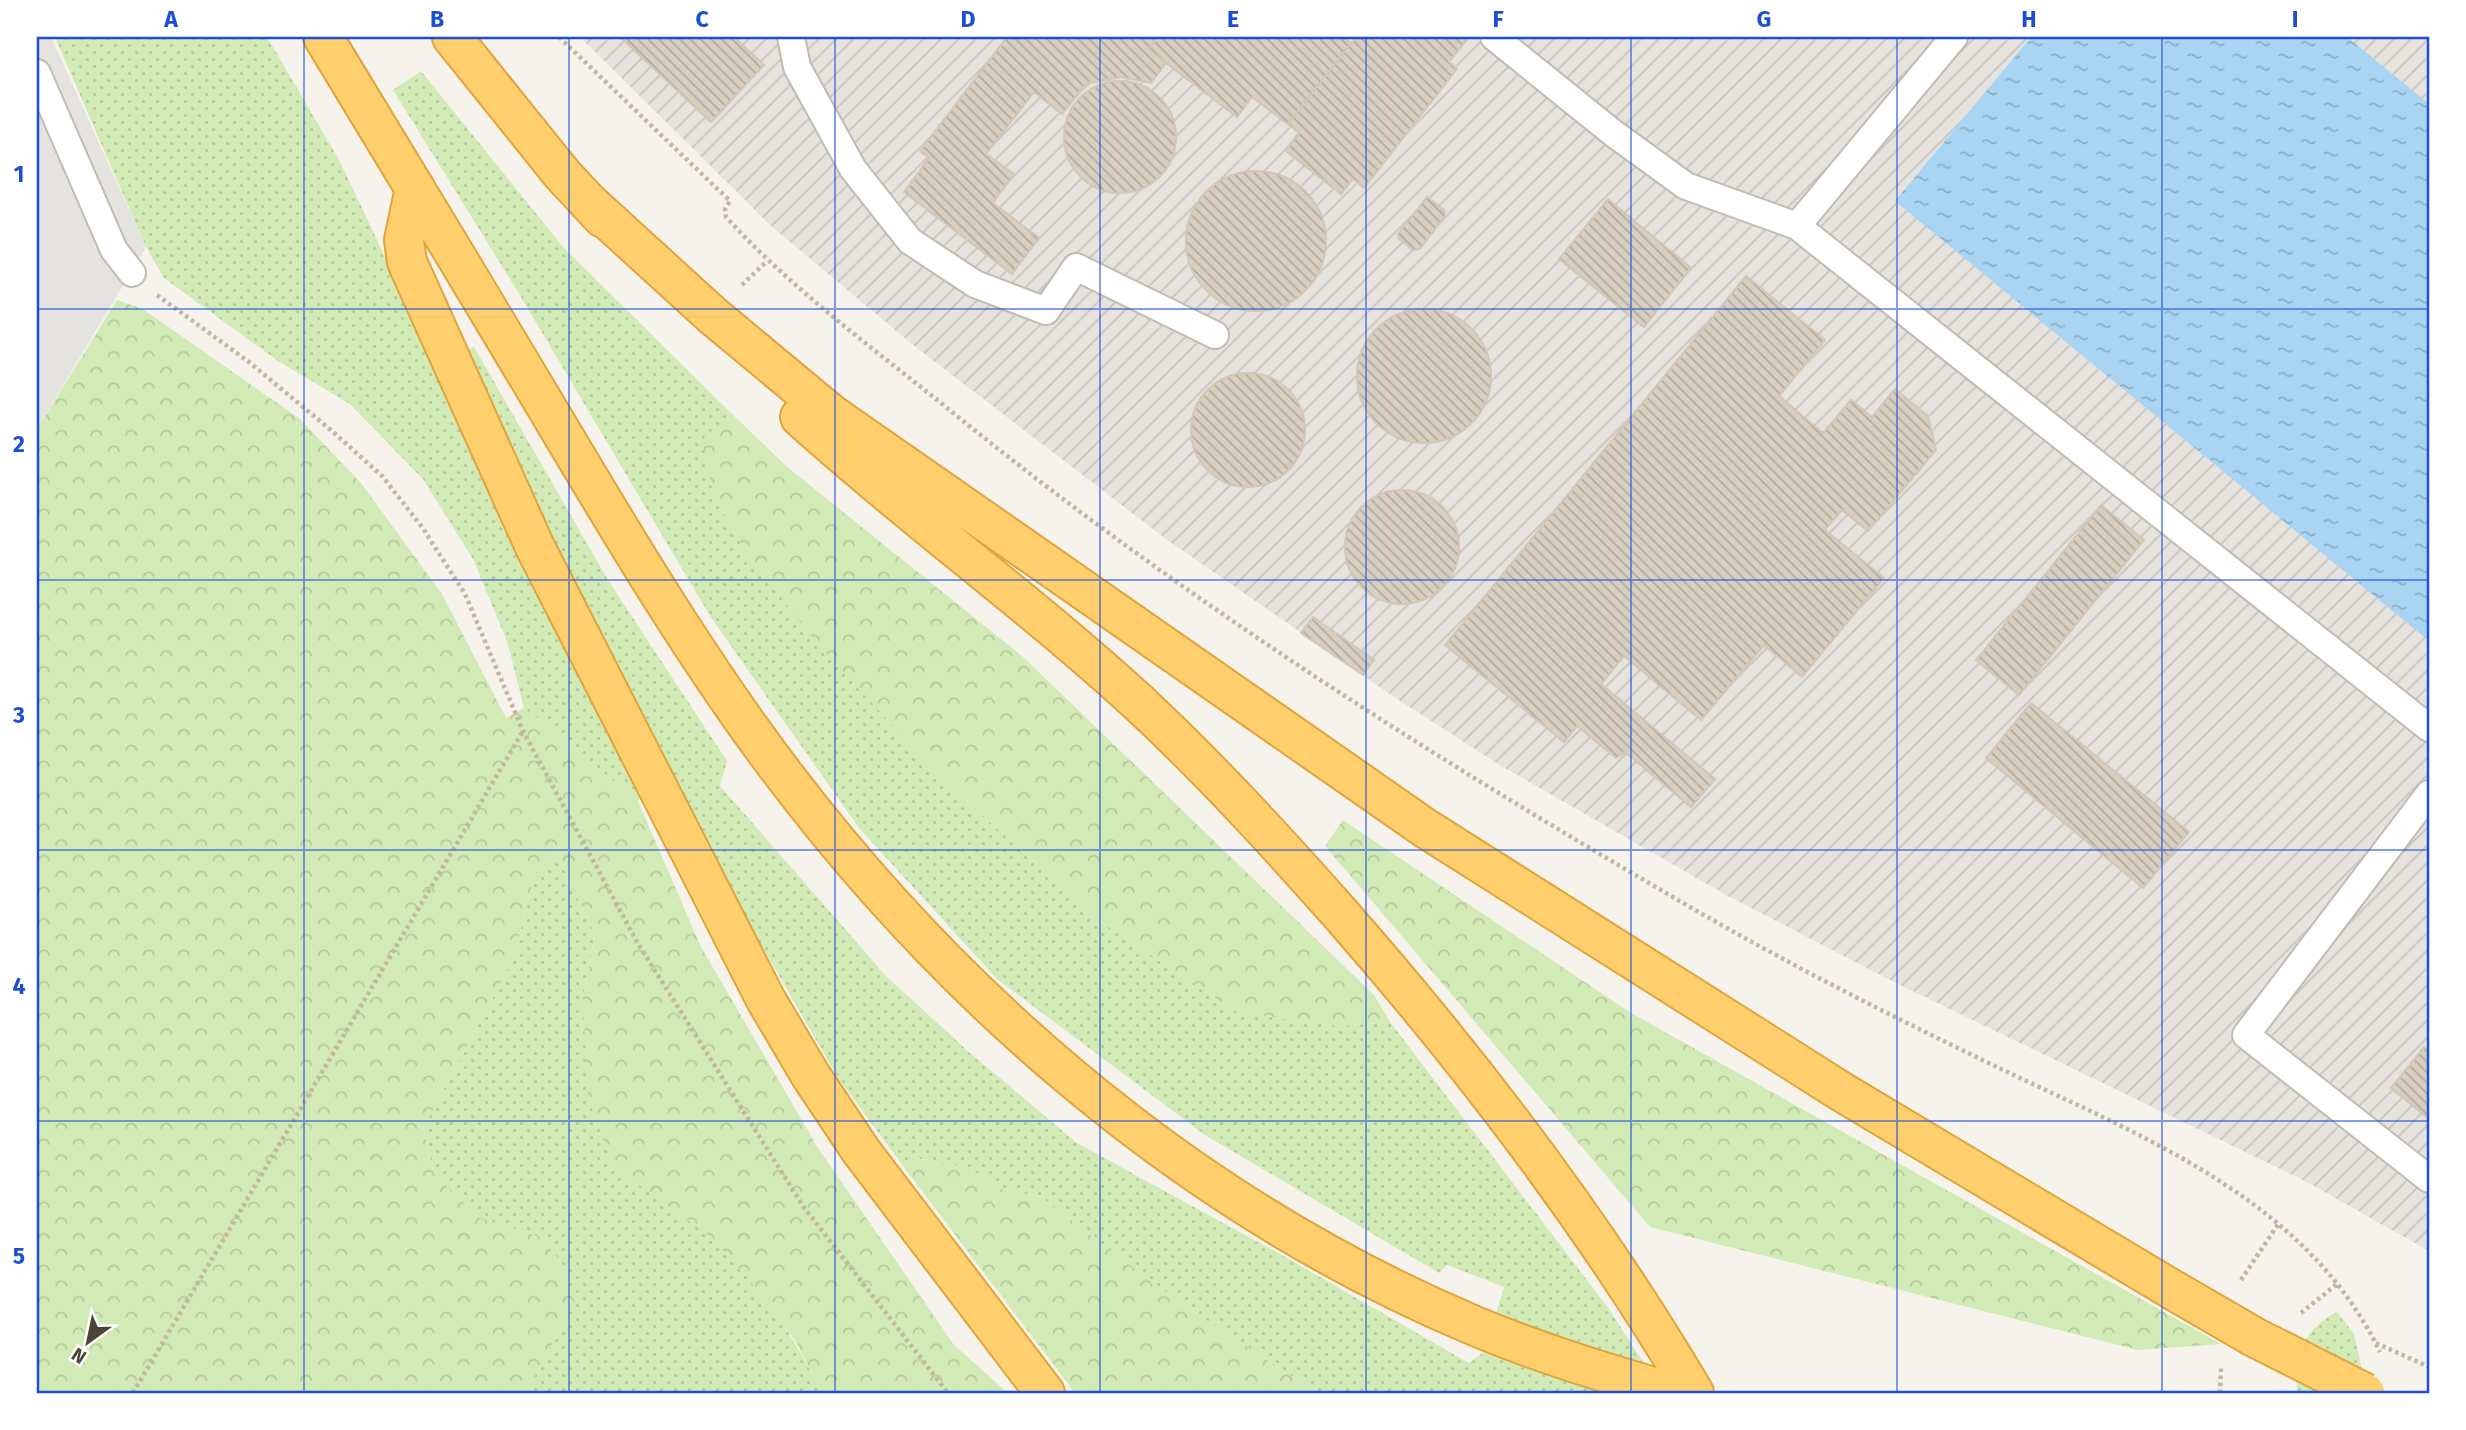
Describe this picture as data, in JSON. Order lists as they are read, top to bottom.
{
  "north": "bottom left",
  "grid": {
    "columns": [
      "A",
      "B",
      "C",
      "D",
      "E",
      "F",
      "G",
      "H",
      "I"
    ],
    "rows": [
      "1",
      "2",
      "3",
      "4",
      "5"
    ]
  }
}
